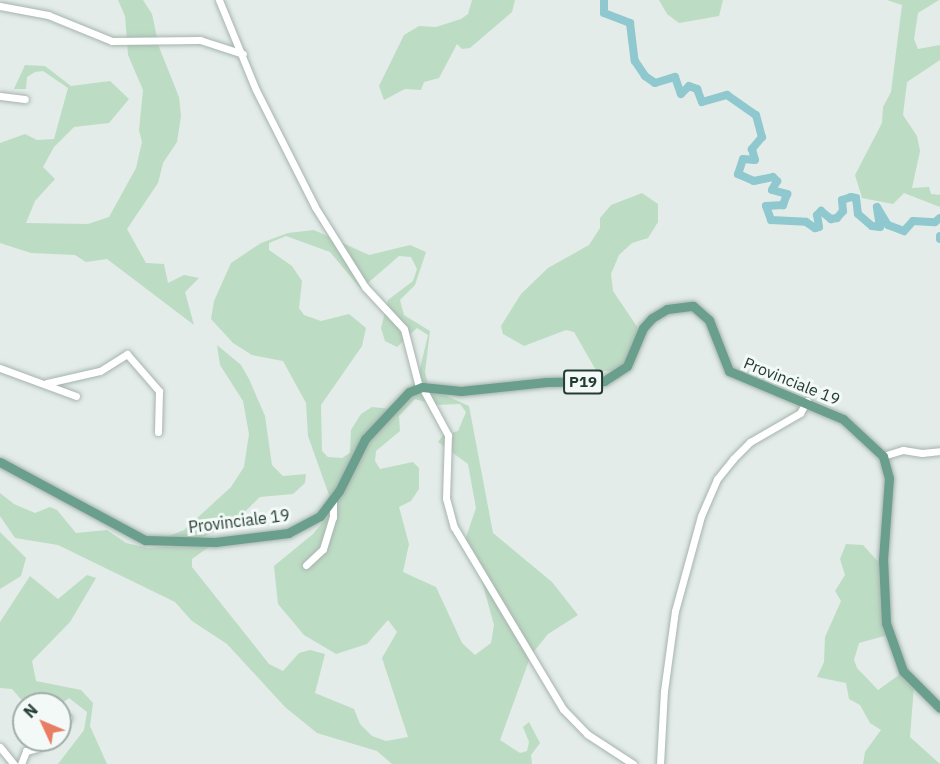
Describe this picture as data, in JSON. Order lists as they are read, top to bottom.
{
  "streets": {
    "main road": ["Provinciale 19", "P19"]
  },
  "north": "top left"
}
